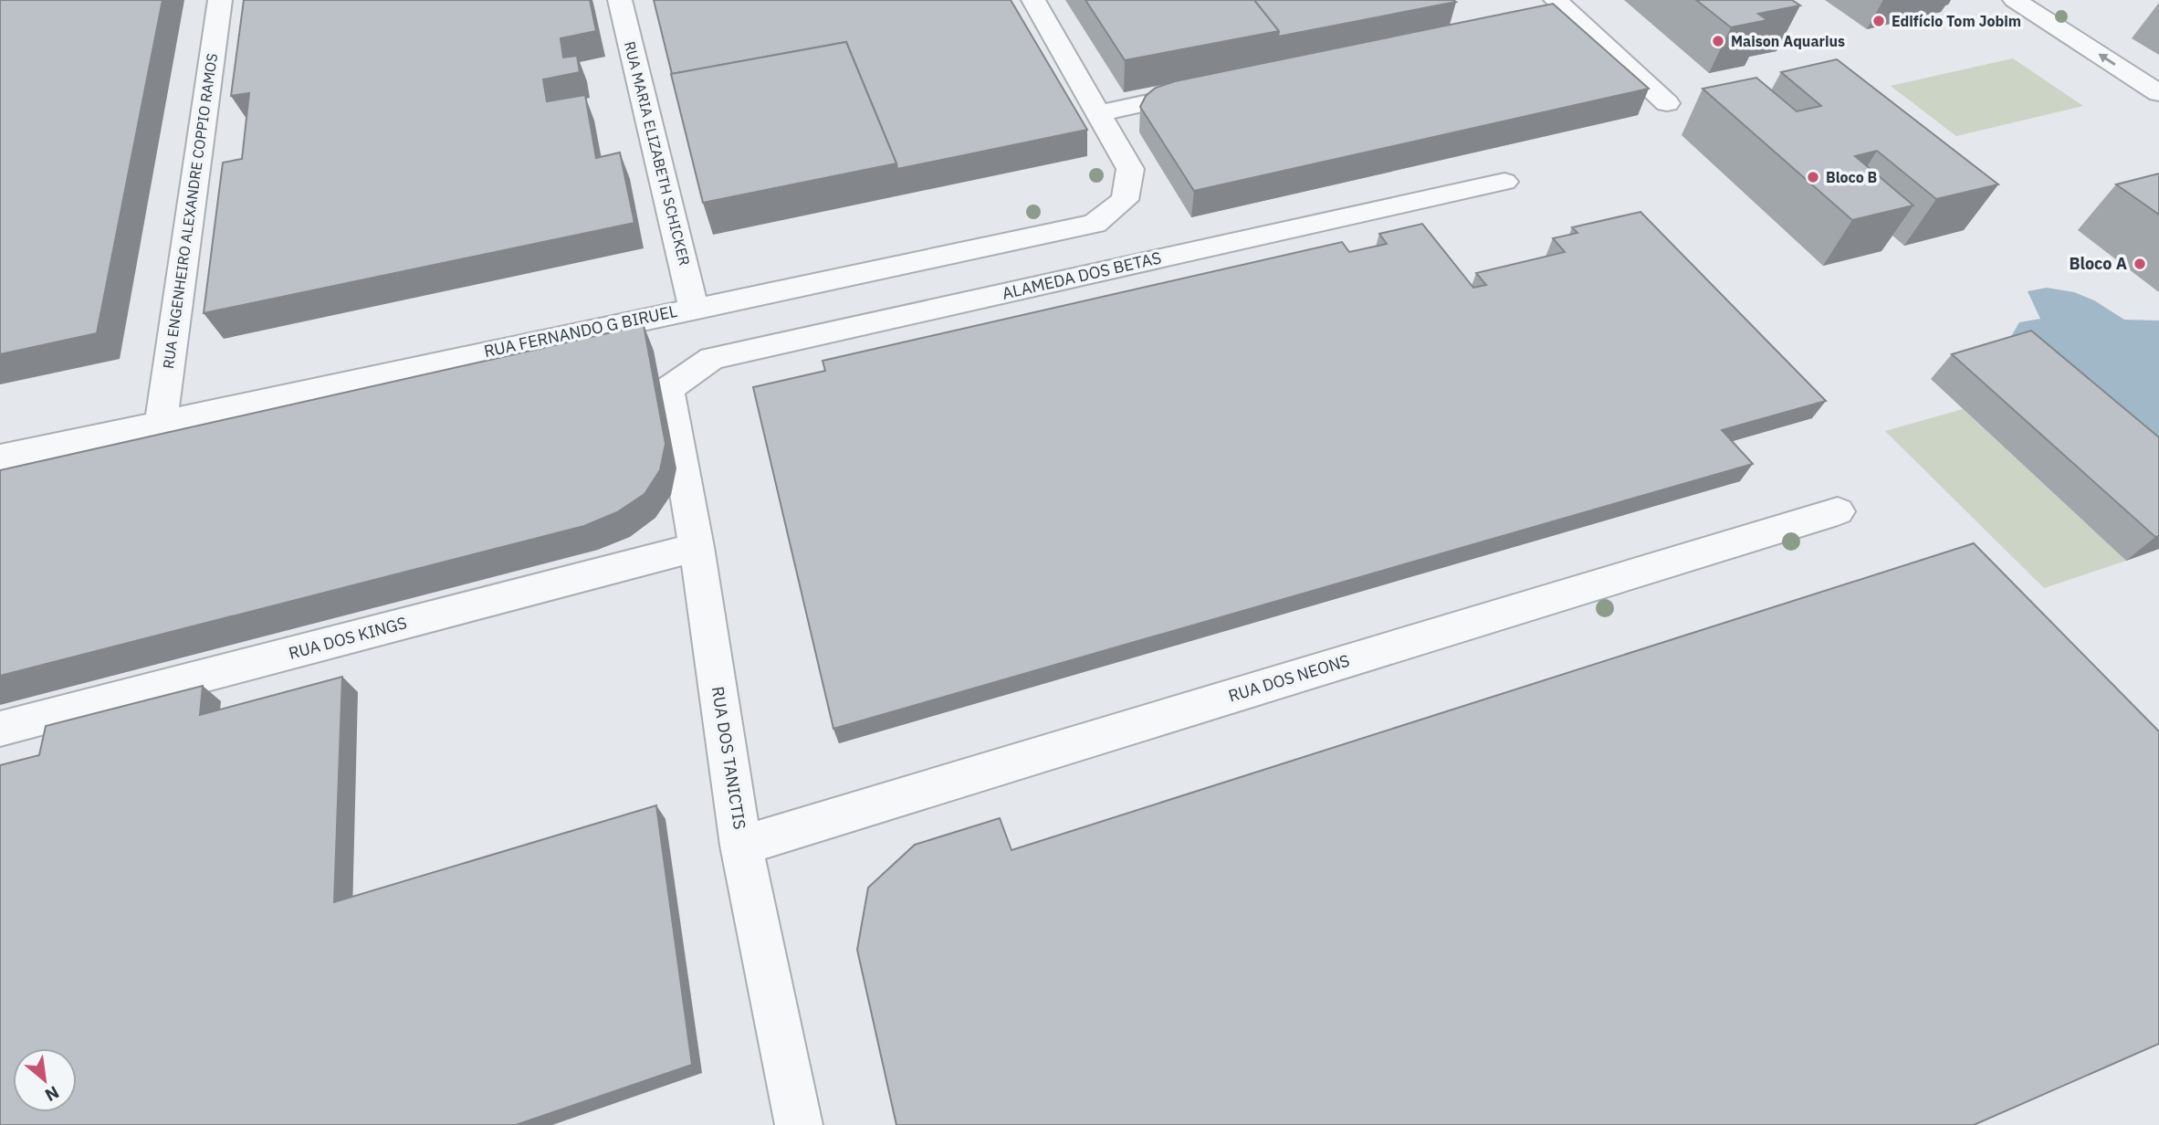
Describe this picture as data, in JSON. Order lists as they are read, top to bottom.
{
  "streets": {
    "street": [
      "RUA MARIA ELIZABETH SCHICKER",
      "RUA ENGENHEIRO ALEXANDRE COPPIO RAMOS",
      "ALAMEDA DOS BETAS",
      "RUA FERNANDO G BIRUEL",
      "RUA DOS KINGS",
      "RUA DOS NEONS",
      "RUA DOS TANICTIS"
    ]
  },
  "crossings": [
    ["RUA MARIA ELIZABETH SCHICKER", "RUA FERNANDO G BIRUEL"],
    ["RUA ENGENHEIRO ALEXANDRE COPPIO RAMOS", "RUA FERNANDO G BIRUEL"],
    ["ALAMEDA DOS BETAS", "RUA DOS TANICTIS"],
    ["RUA DOS KINGS", "RUA DOS TANICTIS"],
    ["RUA DOS NEONS", "RUA DOS TANICTIS"]
  ],
  "places": [
    "Edifício Tom Jobim",
    "Maison Aquarius",
    "Bloco B",
    "Bloco A"
  ],
  "north": "bottom right"
}
